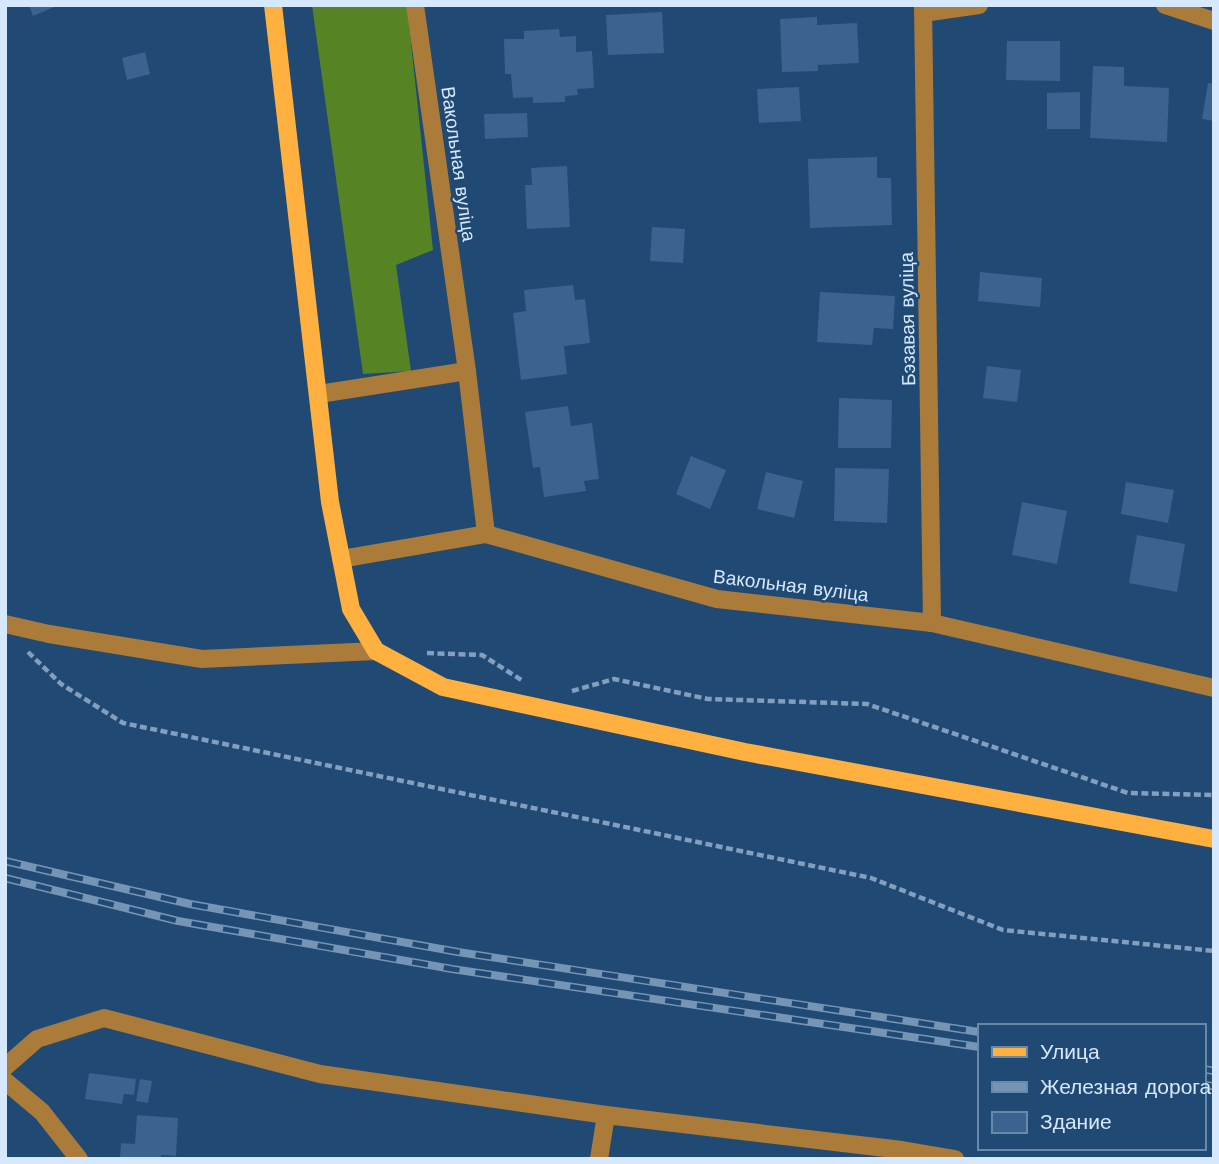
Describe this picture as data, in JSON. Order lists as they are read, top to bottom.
{
  "streets": {
    "street": ["Вакольная вуліца", "Бэзавая вуліца"]
  },
  "crossings": [
    ["Вакольная вуліца", "Бэзавая вуліца"]
  ],
  "legend": ["Улица", "Железная дорога", "Здание"]
}
